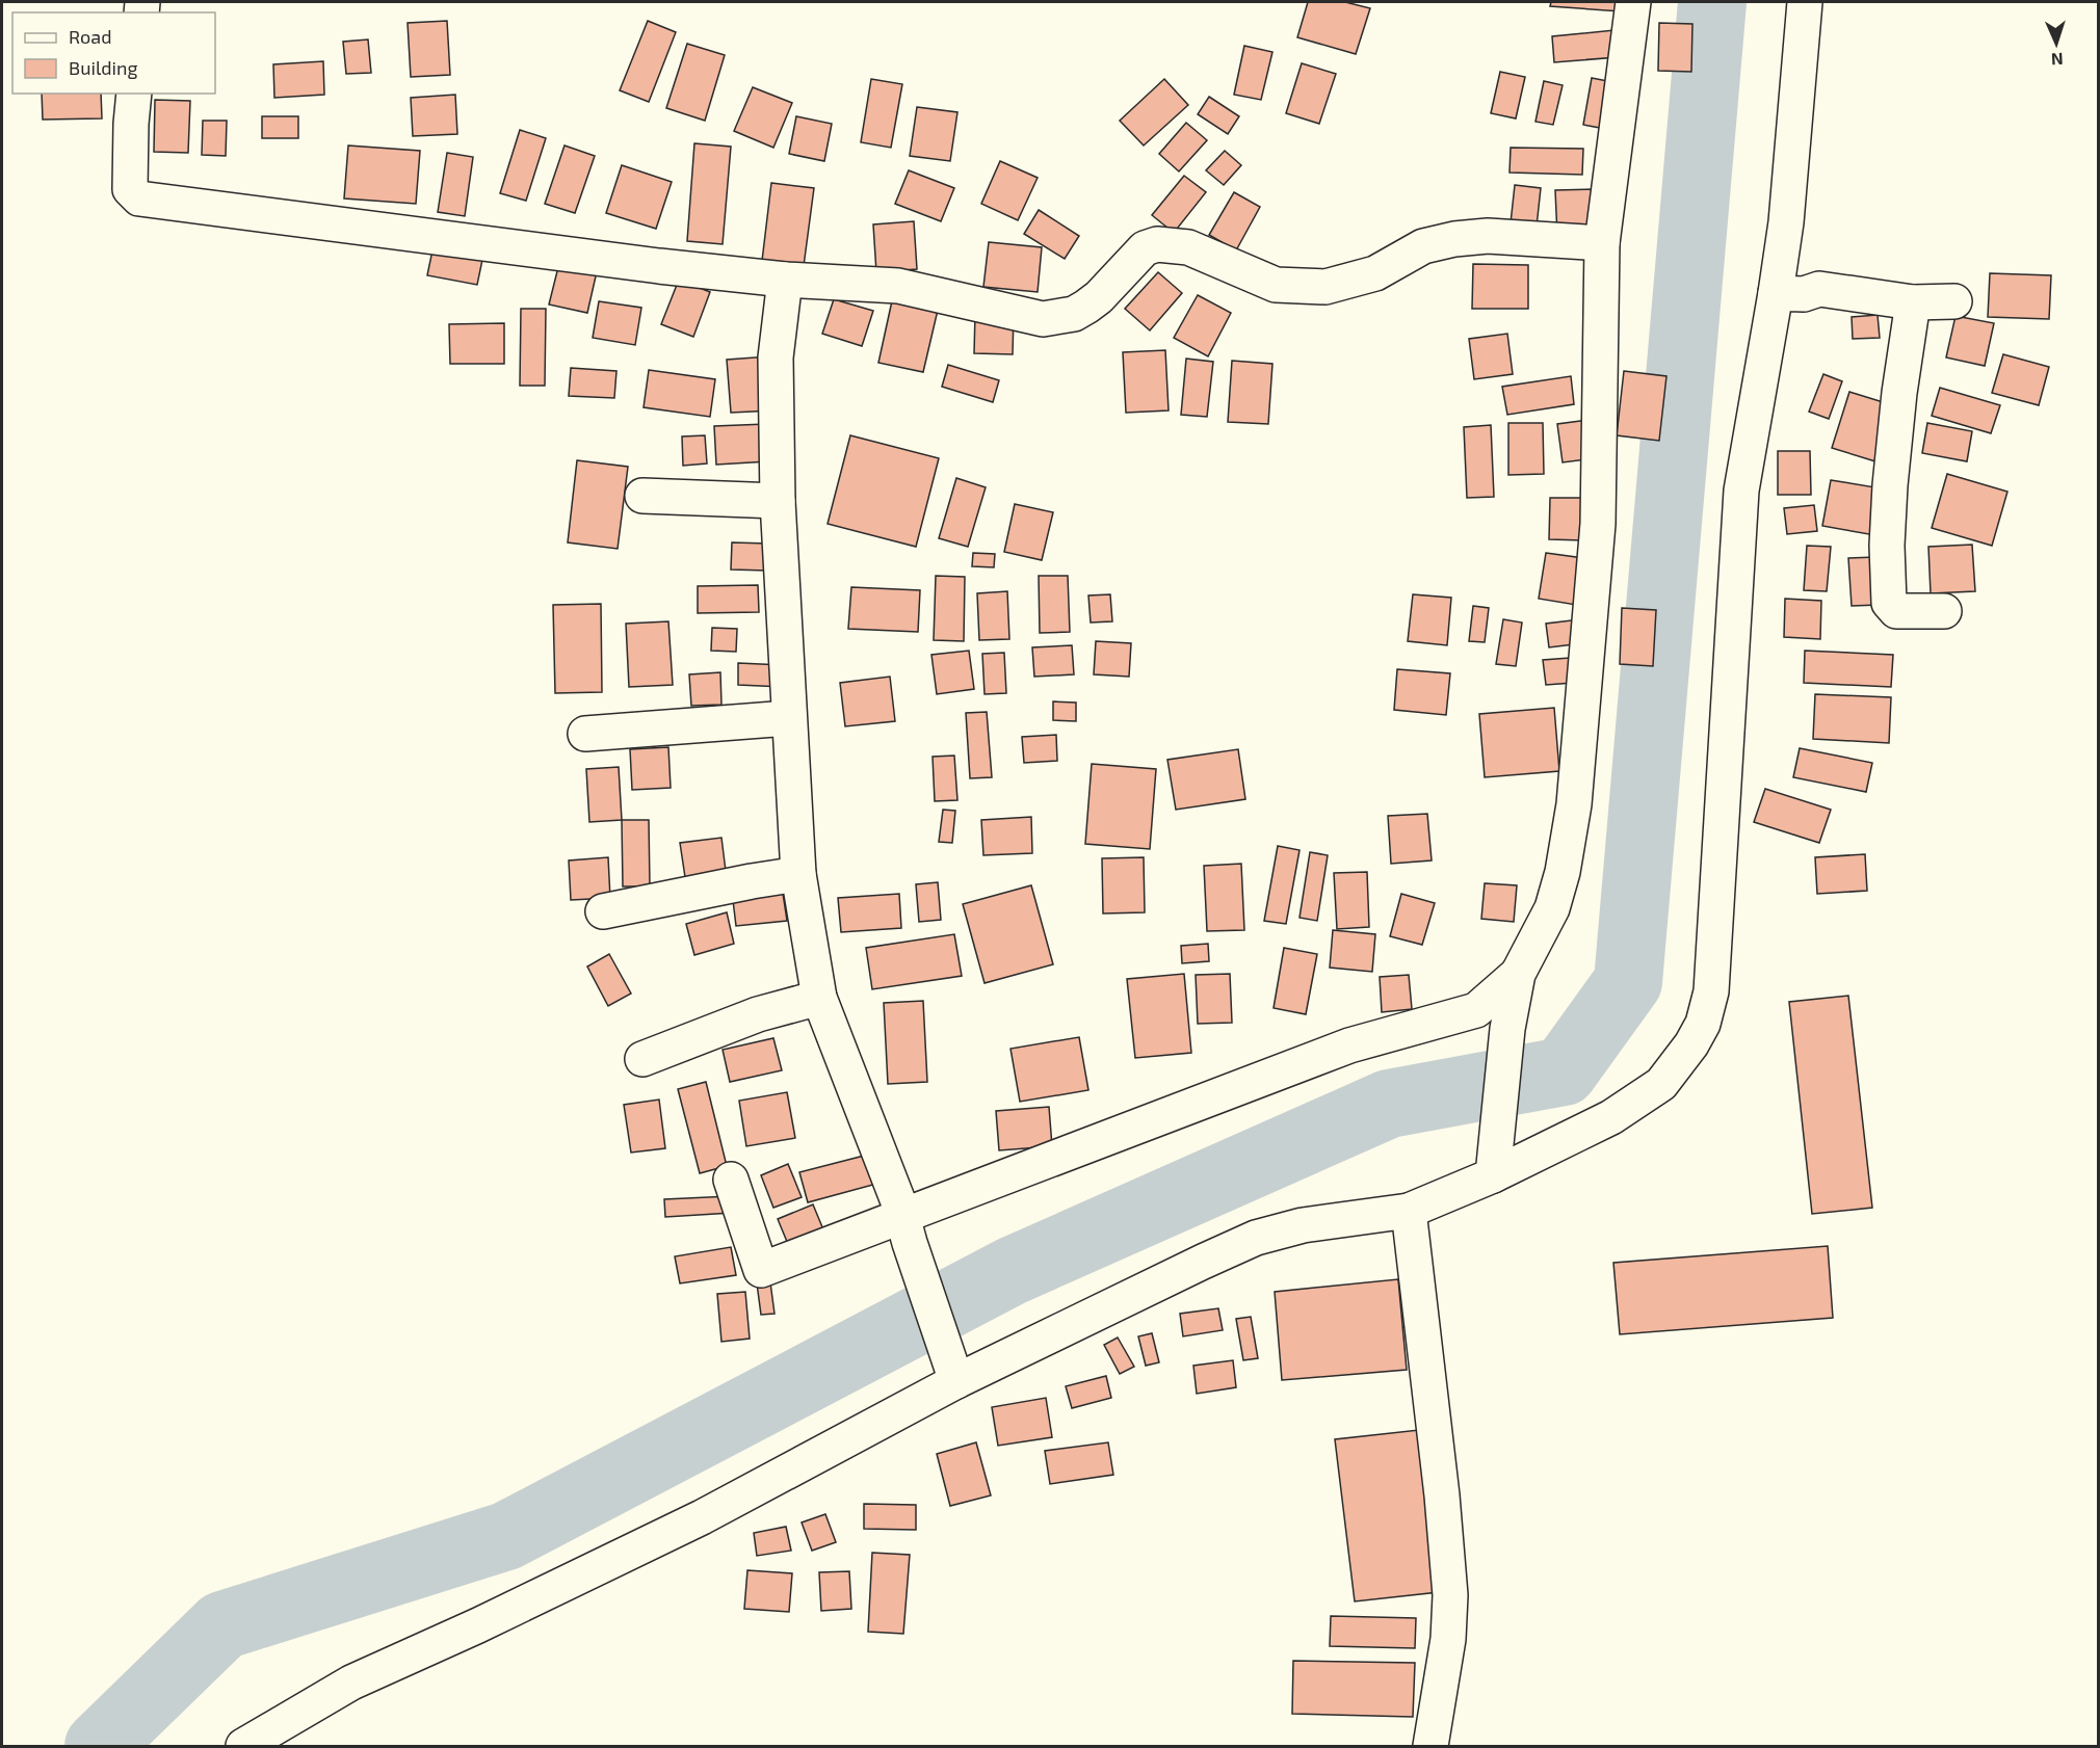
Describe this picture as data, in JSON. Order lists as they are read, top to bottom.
{
  "legend": ["Road", "Building"],
  "north": "bottom"
}
